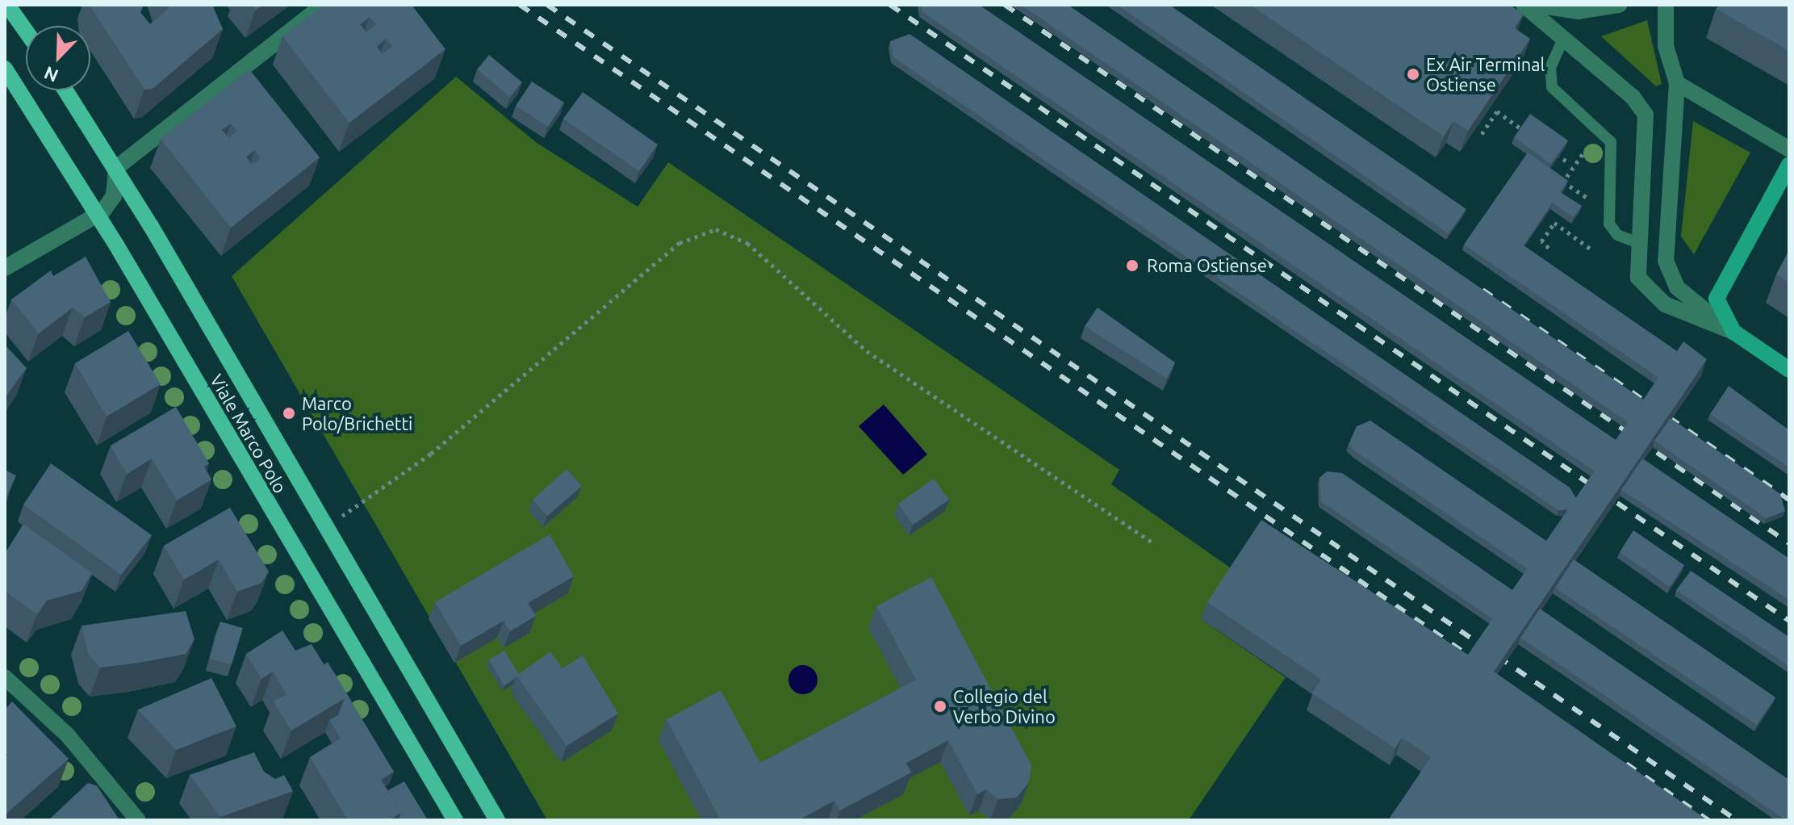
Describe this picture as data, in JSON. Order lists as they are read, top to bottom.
{
  "streets": {
    "main road": ["Viale Marco Polo"]
  },
  "places": [
    "Ex Air Terminal Ostiense",
    "Roma Ostiense",
    "Marco Polo/Brichetti",
    "Collegio del Verbo Divino"
  ],
  "north": "bottom left"
}
